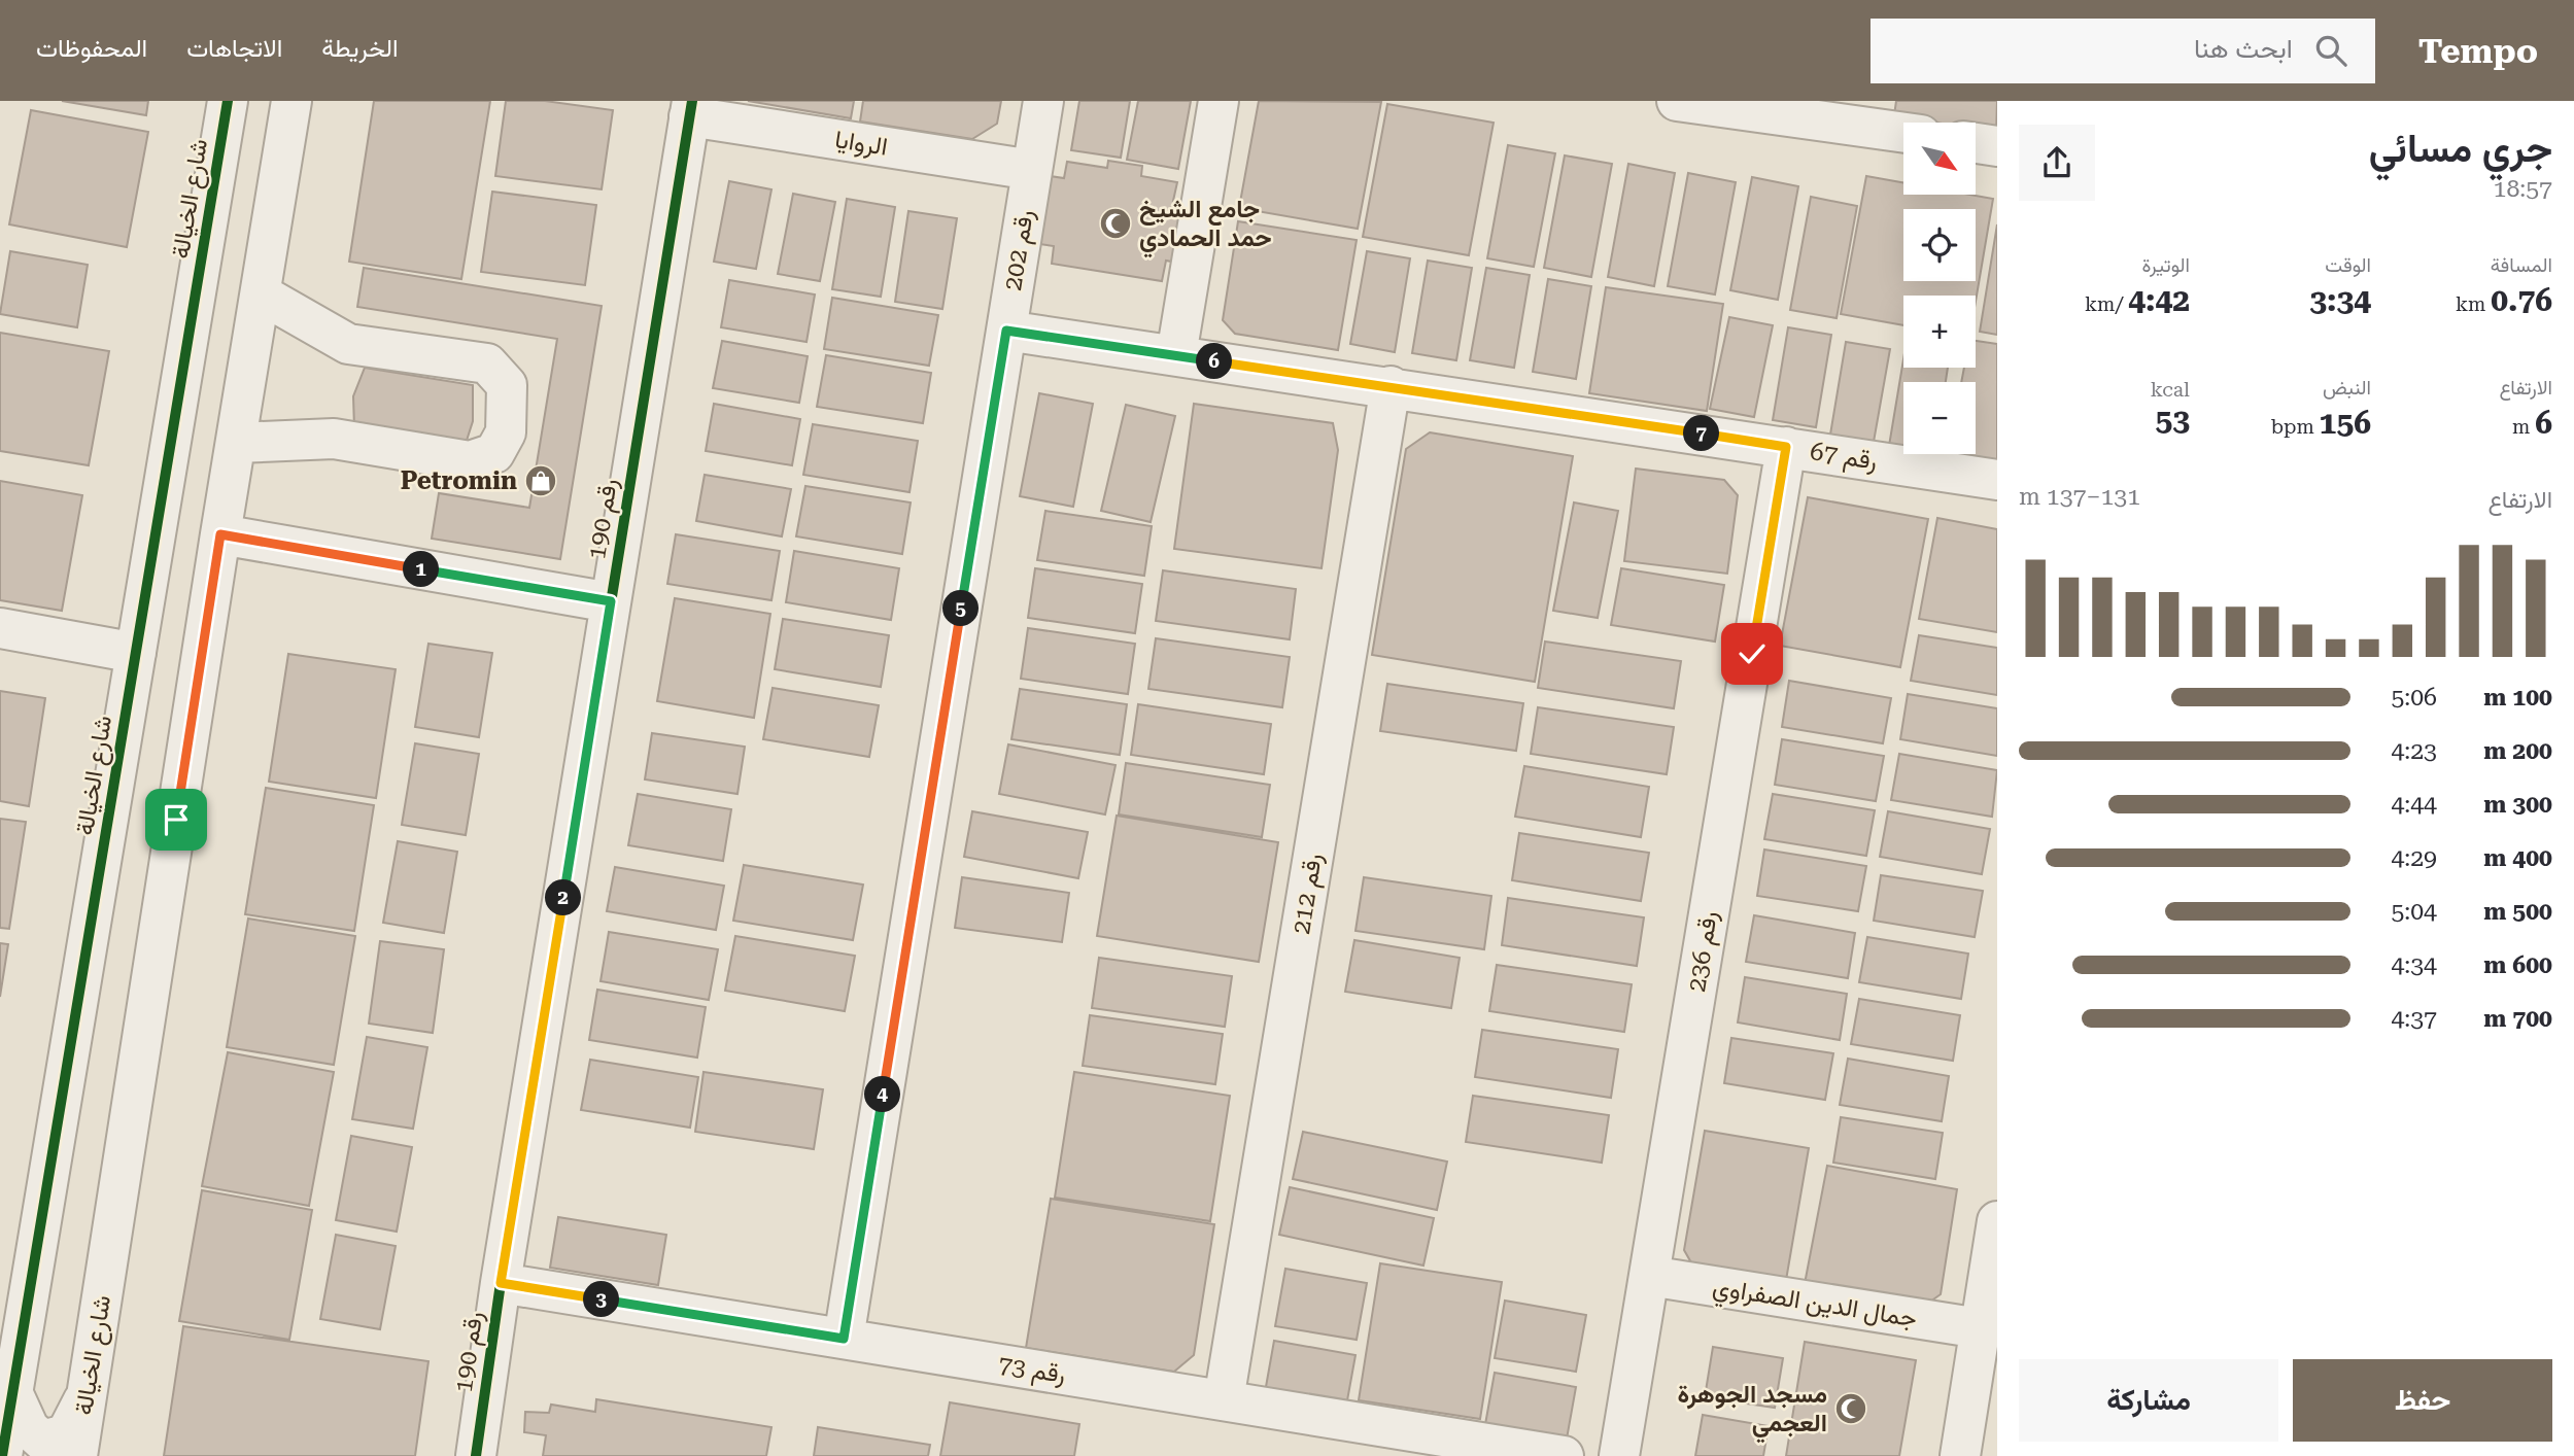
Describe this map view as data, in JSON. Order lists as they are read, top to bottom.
{
  "streets": {
    "street": [
      "الروايا",
      "شارع الخيالة",
      "رقم 202",
      "رقم 67",
      "رقم 190",
      "رقم 212",
      "رقم 236",
      "جمال الدين الصفراوي",
      "رقم 73"
    ]
  },
  "crossings": [
    ["الروايا", "رقم 202"],
    ["الروايا", "رقم 190"],
    ["رقم 202", "رقم 67"],
    ["رقم 202", "رقم 73"],
    ["رقم 67", "رقم 212"],
    ["رقم 67", "رقم 236"],
    ["رقم 190", "رقم 73"],
    ["رقم 212", "رقم 73"],
    ["رقم 236", "جمال الدين الصفراوي"]
  ],
  "places": {
    "mosque": ["جامع الشيخ حمد الحمادي", "مسجد الجوهرة العجمي"],
    "shop": ["Petromin"]
  },
  "north": "bottom right",
  "page": {
    "header": "Tempo",
    "search": "ابحث هنا",
    "nav": ["الخريطة", "الاتجاهات", "المحفوظات"],
    "heading": ["جري مسائي", "18:57"],
    "map_buttons": ["+", "−"],
    "stats": [
      ["المسافة", "0.76 km"],
      ["الوقت", "3:34"],
      ["الوتيرة", "4:42 /km"],
      ["الارتفاع", "6 m"],
      ["النبض", "156 bpm"],
      ["kcal", "53"]
    ],
    "pins": [
      "6",
      "7",
      "1",
      "5",
      "2",
      "4",
      "3"
    ],
    "chart": ["الارتفاع", "131–137 m"],
    "list": [
      {
        "name": "100 m",
        "note": "5:06"
      },
      {
        "name": "200 m",
        "note": "4:23"
      },
      {
        "name": "300 m",
        "note": "4:44"
      },
      {
        "name": "400 m",
        "note": "4:29"
      },
      {
        "name": "500 m",
        "note": "5:04"
      },
      {
        "name": "600 m",
        "note": "4:34"
      },
      {
        "name": "700 m",
        "note": "4:37"
      }
    ],
    "buttons": ["حفظ", "مشاركة"]
  }
}
